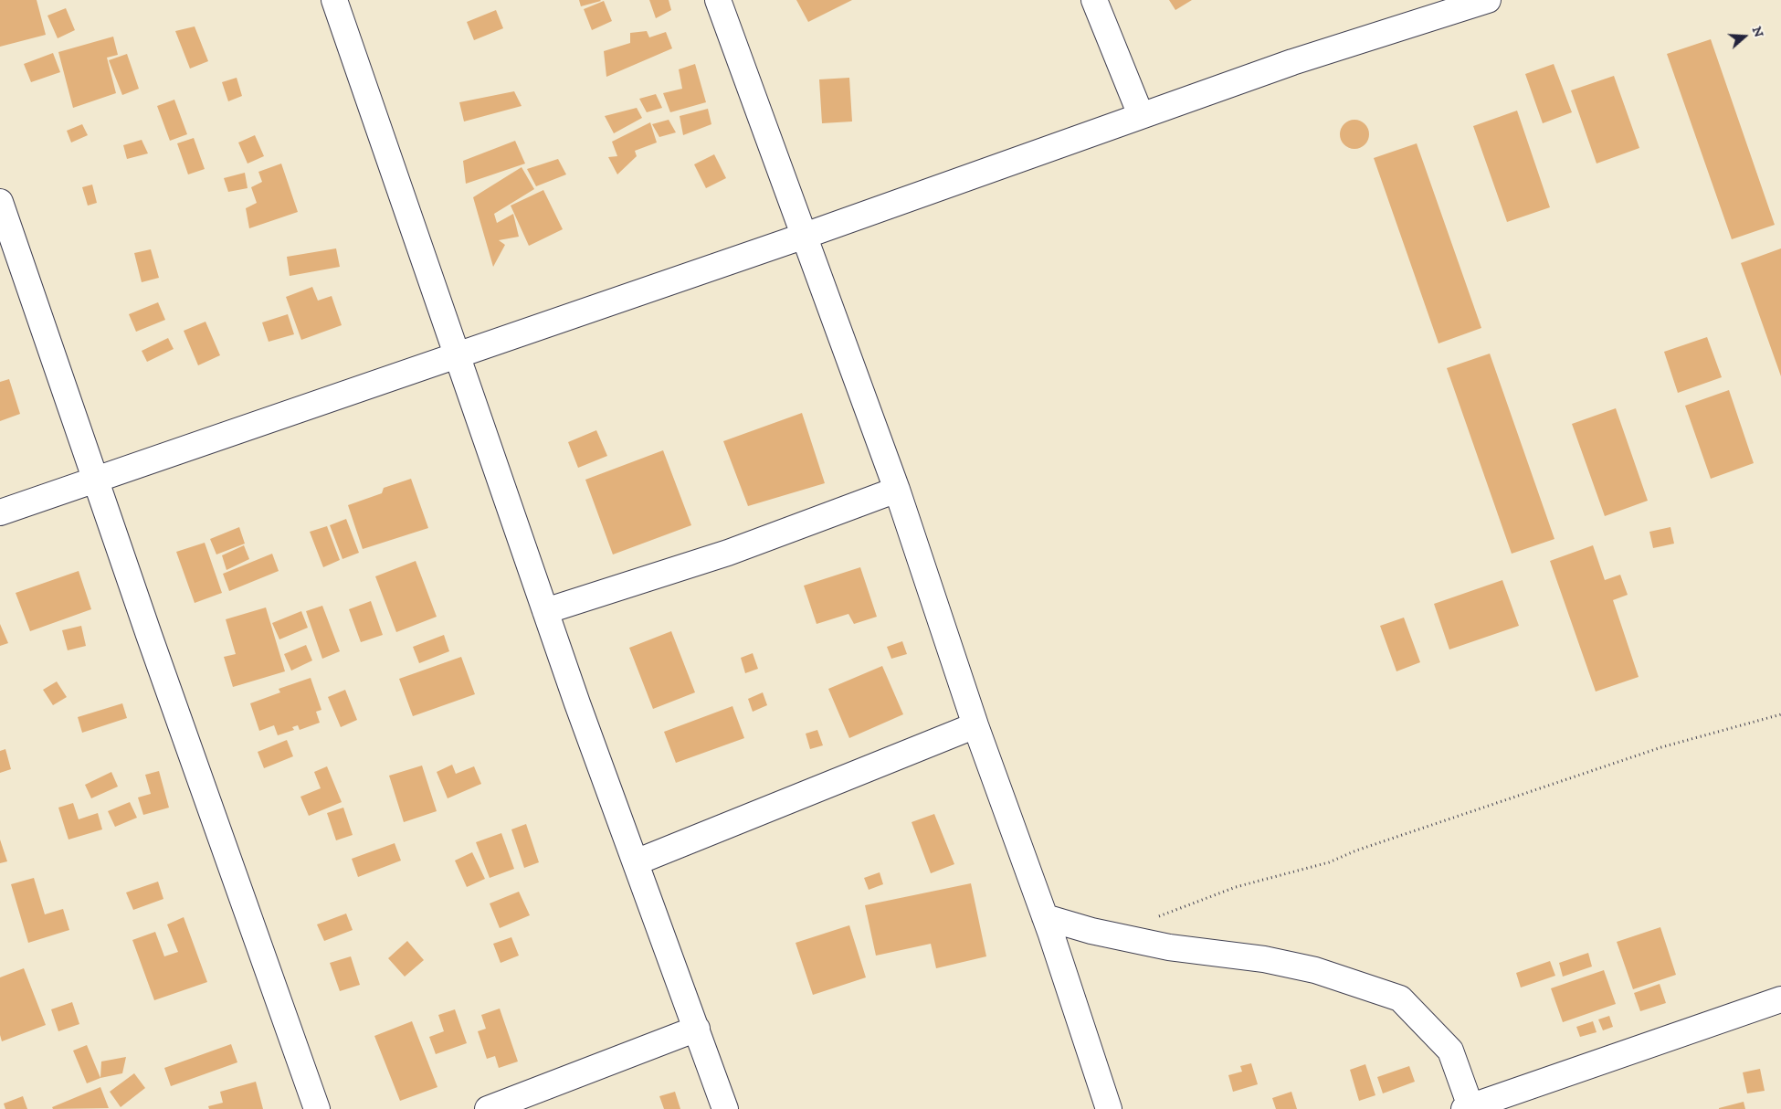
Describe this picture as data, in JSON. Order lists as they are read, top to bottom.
{
  "north": "right"
}
